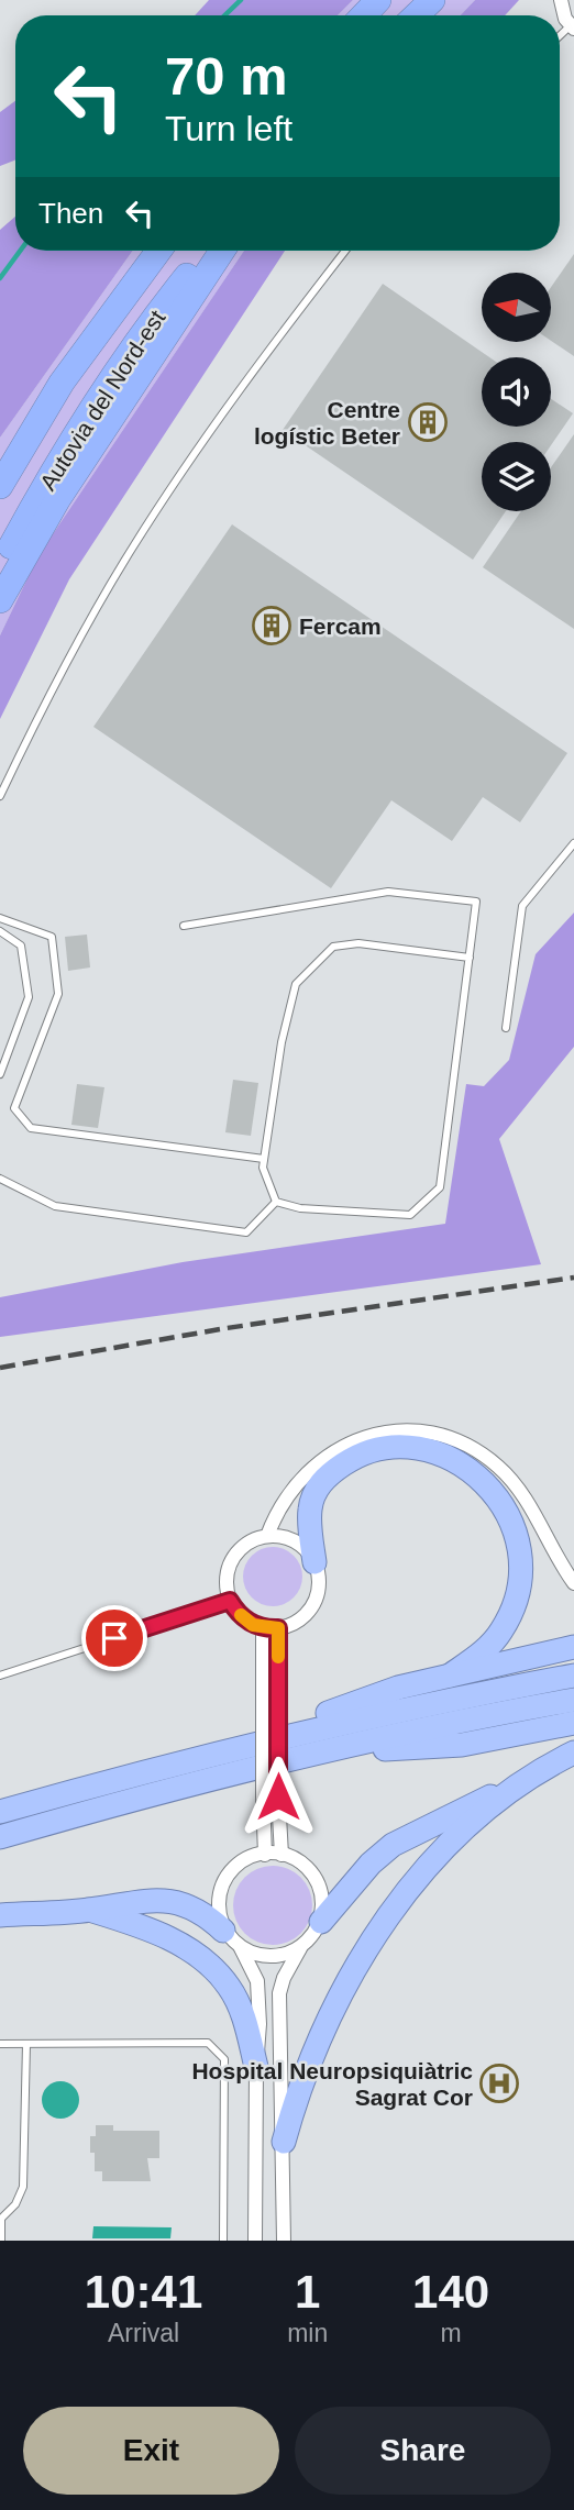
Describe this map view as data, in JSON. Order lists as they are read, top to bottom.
{
  "streets": {
    "highway": ["Autovia del Nord-est"]
  },
  "places": {
    "building": ["Centre logístic Beter", "Fercam"],
    "hospital": ["Hospital Neuropsiquiàtric Sagrat Cor"]
  },
  "north": "left",
  "page": {
    "turn": ["70 m", "Turn left"],
    "then": "Then",
    "eta": [
      "10:41",
      "Arrival",
      "1",
      "min",
      "140",
      "m"
    ],
    "buttons": ["Exit", "Share"]
  }
}
